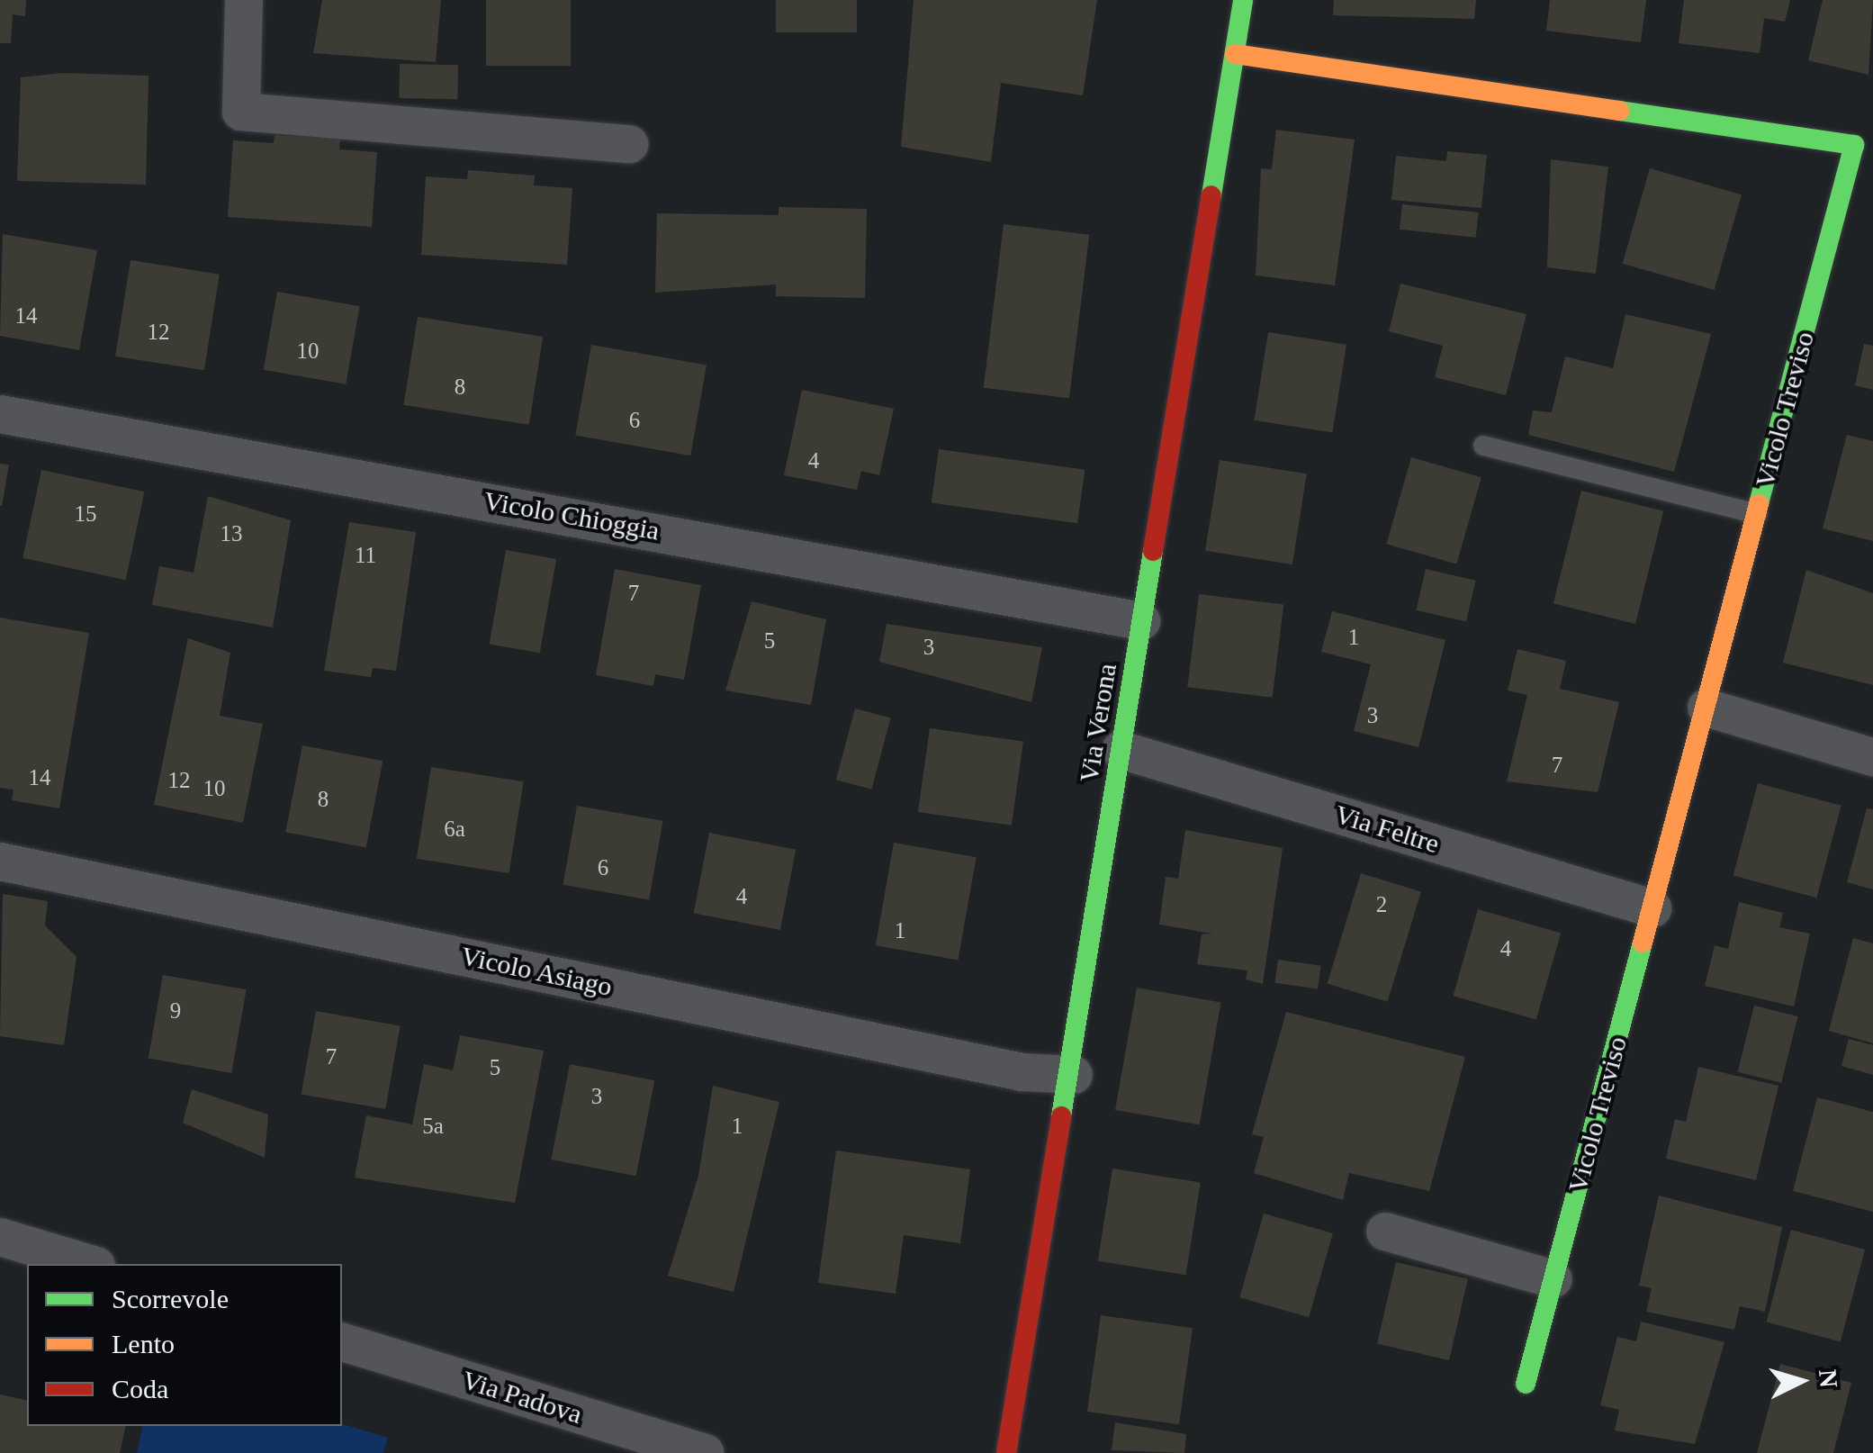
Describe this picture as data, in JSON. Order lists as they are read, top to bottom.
{
  "streets": {
    "street": [
      "Vicolo Treviso",
      "Vicolo Chioggia",
      "Via Verona",
      "Via Feltre",
      "Vicolo Asiago",
      "Via Padova"
    ]
  },
  "crossings": [
    ["Vicolo Treviso", "Via Verona"],
    ["Vicolo Treviso", "Via Feltre"],
    ["Vicolo Chioggia", "Via Verona"],
    ["Via Verona", "Via Feltre"],
    ["Via Verona", "Vicolo Asiago"]
  ],
  "house_numbers": [
    "14",
    "12",
    "10",
    "8",
    "6",
    "4",
    "15",
    "13",
    "11",
    "7",
    "1",
    "5",
    "3",
    "3",
    "7",
    "14",
    "12",
    "10",
    "8",
    "6a",
    "6",
    "4",
    "2",
    "1",
    "4",
    "9",
    "7",
    "5",
    "3",
    "5a",
    "1"
  ],
  "legend": ["Scorrevole", "Lento", "Coda"],
  "north": "right"
}
